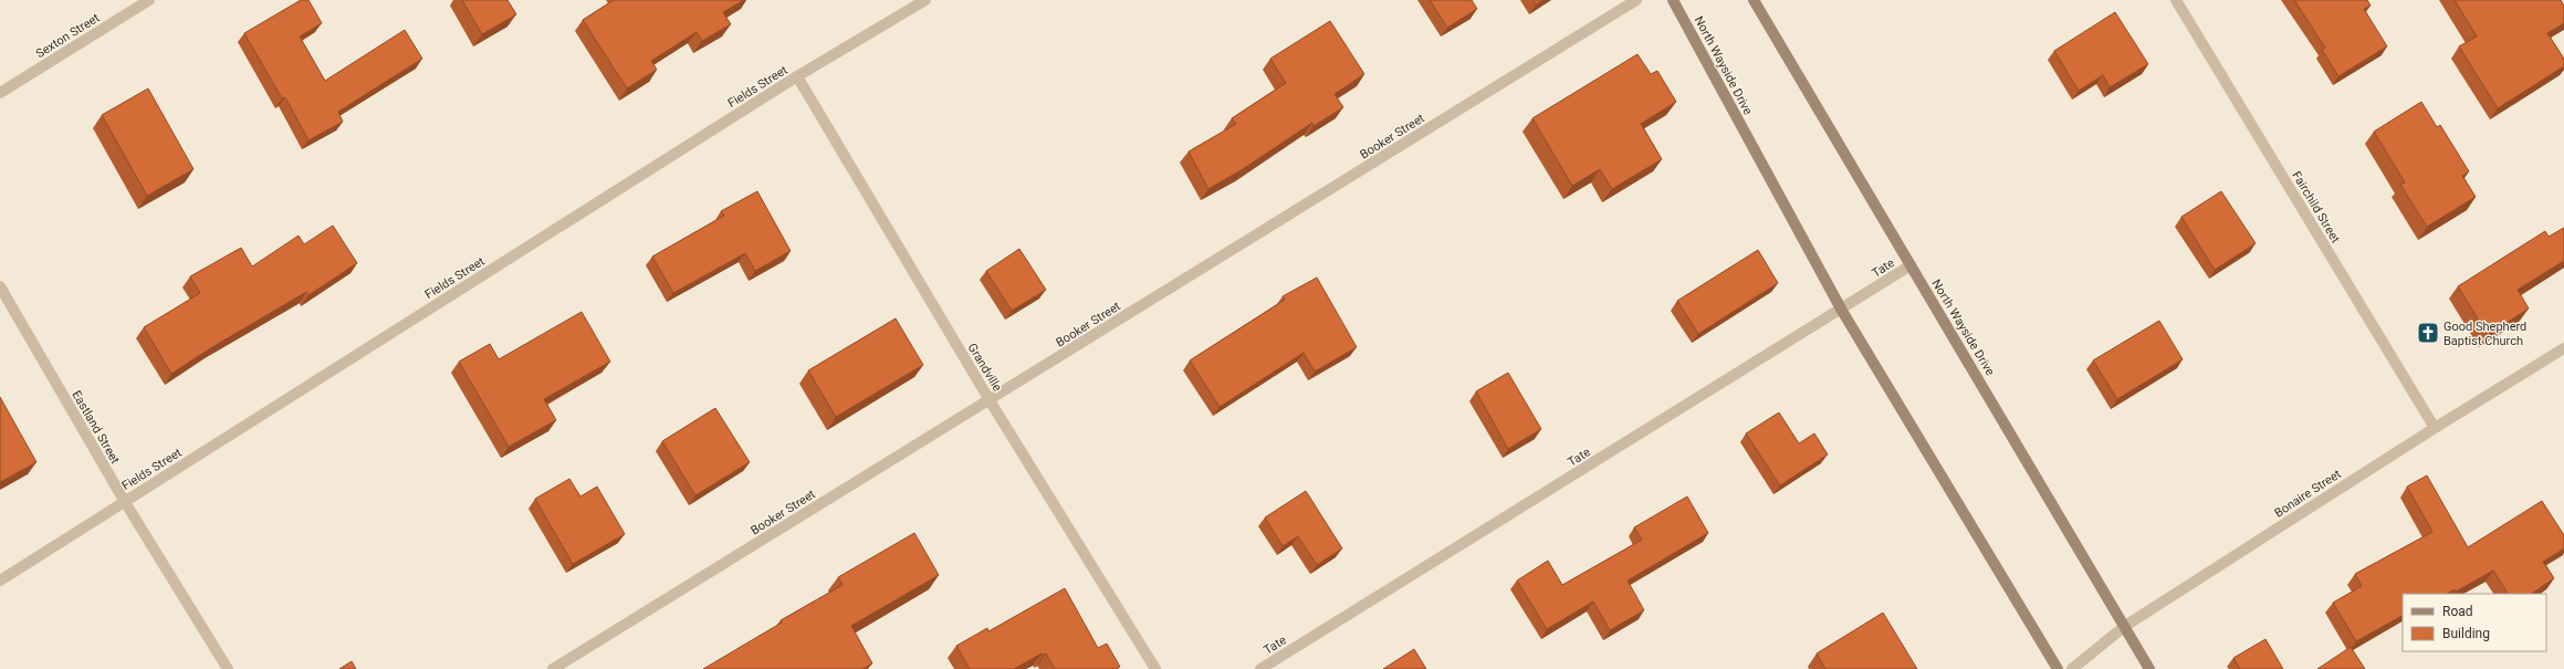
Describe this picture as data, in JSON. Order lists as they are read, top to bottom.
{
  "streets": {
    "main road": ["North Wayside Drive"],
    "street": [
      "Sexton Street",
      "Fields Street",
      "Booker Street",
      "Fairchild Street",
      "Tate",
      "Grandville",
      "Eastland Street",
      "Bonaire Street"
    ]
  },
  "crossings": [
    ["North Wayside Drive", "Tate"],
    ["North Wayside Drive", "Bonaire Street"],
    ["Fields Street", "Grandville"],
    ["Fields Street", "Eastland Street"],
    ["Booker Street", "Grandville"],
    ["Fairchild Street", "Bonaire Street"]
  ],
  "places": {
    "church": ["Good Shepherd Baptist Church"]
  },
  "legend": ["Road", "Building"]
}
